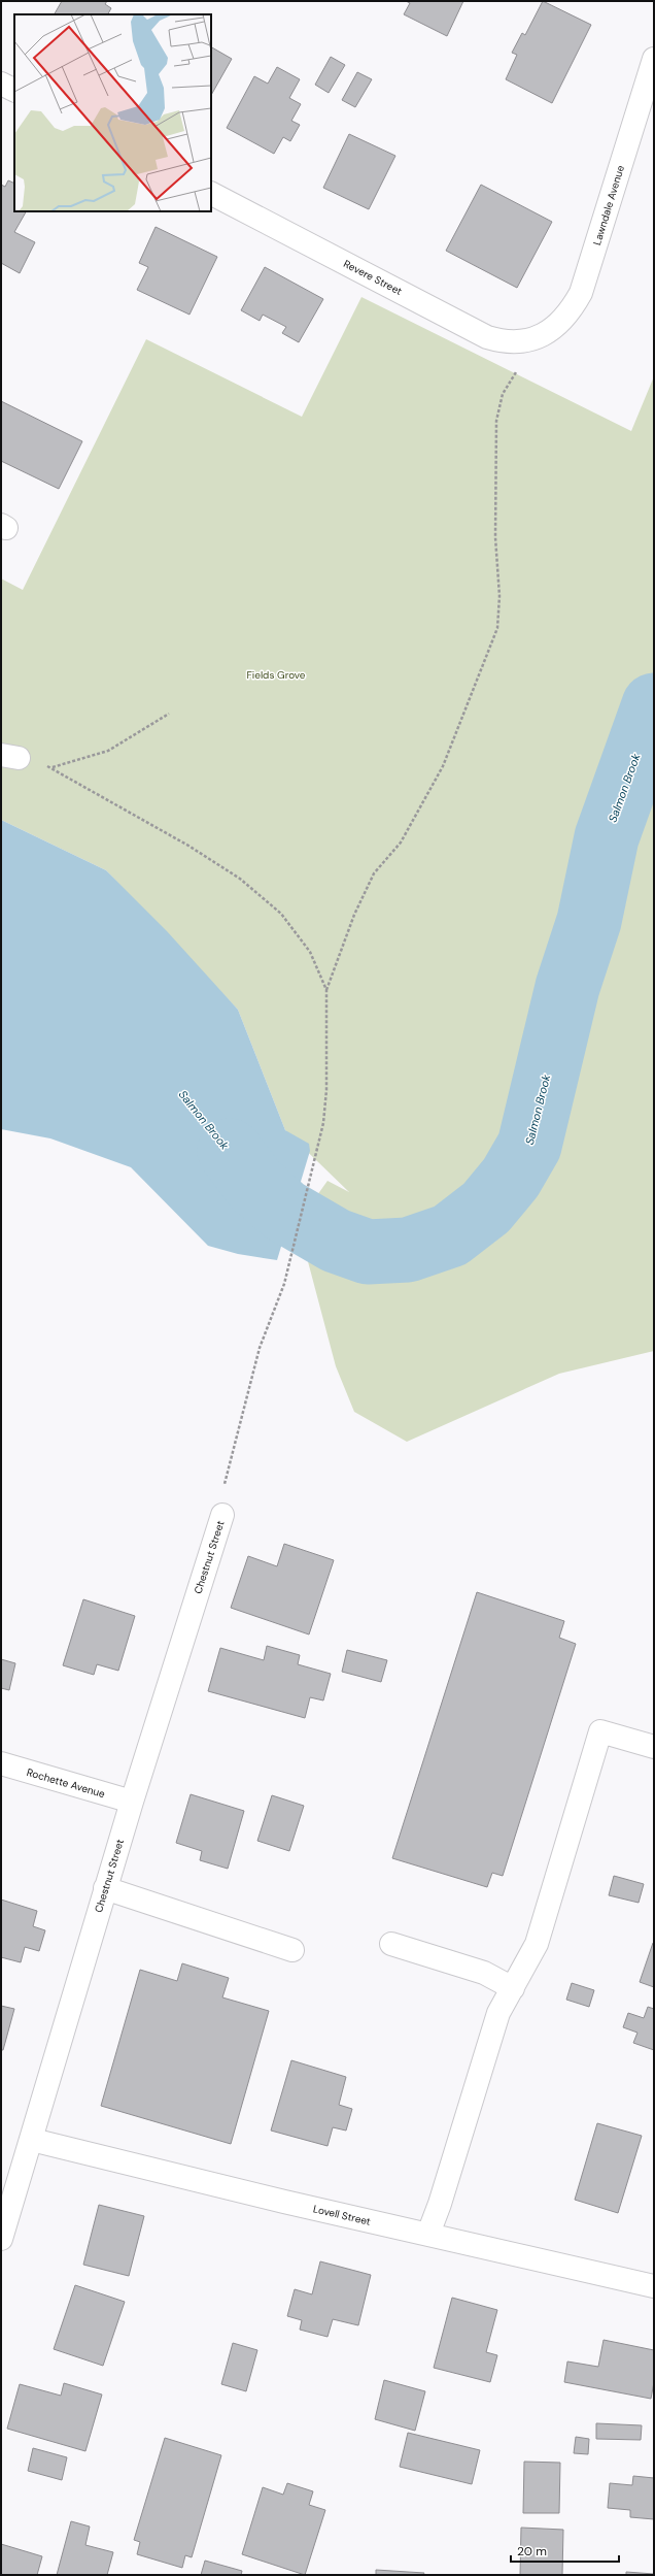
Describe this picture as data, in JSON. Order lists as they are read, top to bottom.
{
  "streets": {
    "street": [
      "Lawndale Avenue",
      "Revere Street",
      "Chestnut Street",
      "Rochette Avenue",
      "Lovell Street"
    ]
  },
  "crossings": [
    ["Lawndale Avenue", "Revere Street"],
    ["Chestnut Street", "Rochette Avenue"],
    ["Chestnut Street", "Lovell Street"]
  ],
  "water": ["Salmon Brook"],
  "parks": ["Fields Grove"],
  "scale_bar": "20 m"
}
